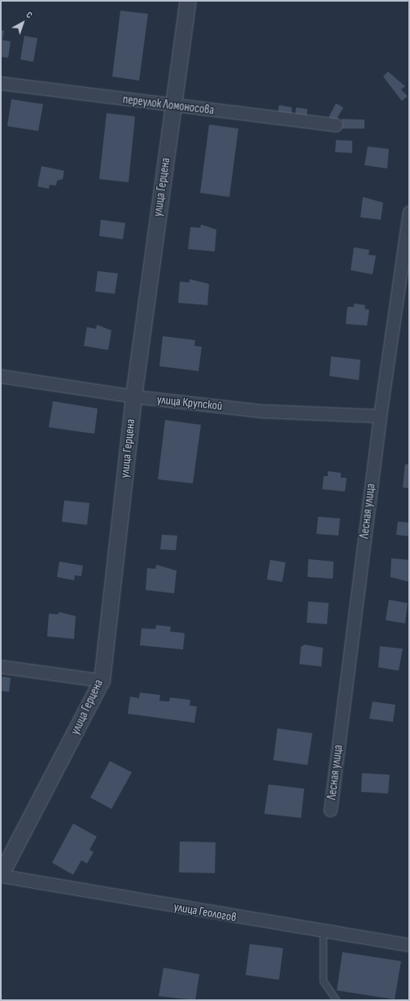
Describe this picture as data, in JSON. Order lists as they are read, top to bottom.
{
  "streets": {
    "street": [
      "переулок Ломоносова",
      "улица Герцена",
      "улица Крупской",
      "Лесная улица",
      "улица Геологов"
    ]
  },
  "crossings": [
    ["переулок Ломоносова", "улица Герцена"],
    ["улица Герцена", "улица Крупской"],
    ["улица Герцена", "улица Геологов"],
    ["улица Крупской", "Лесная улица"]
  ],
  "north": "top right"
}
